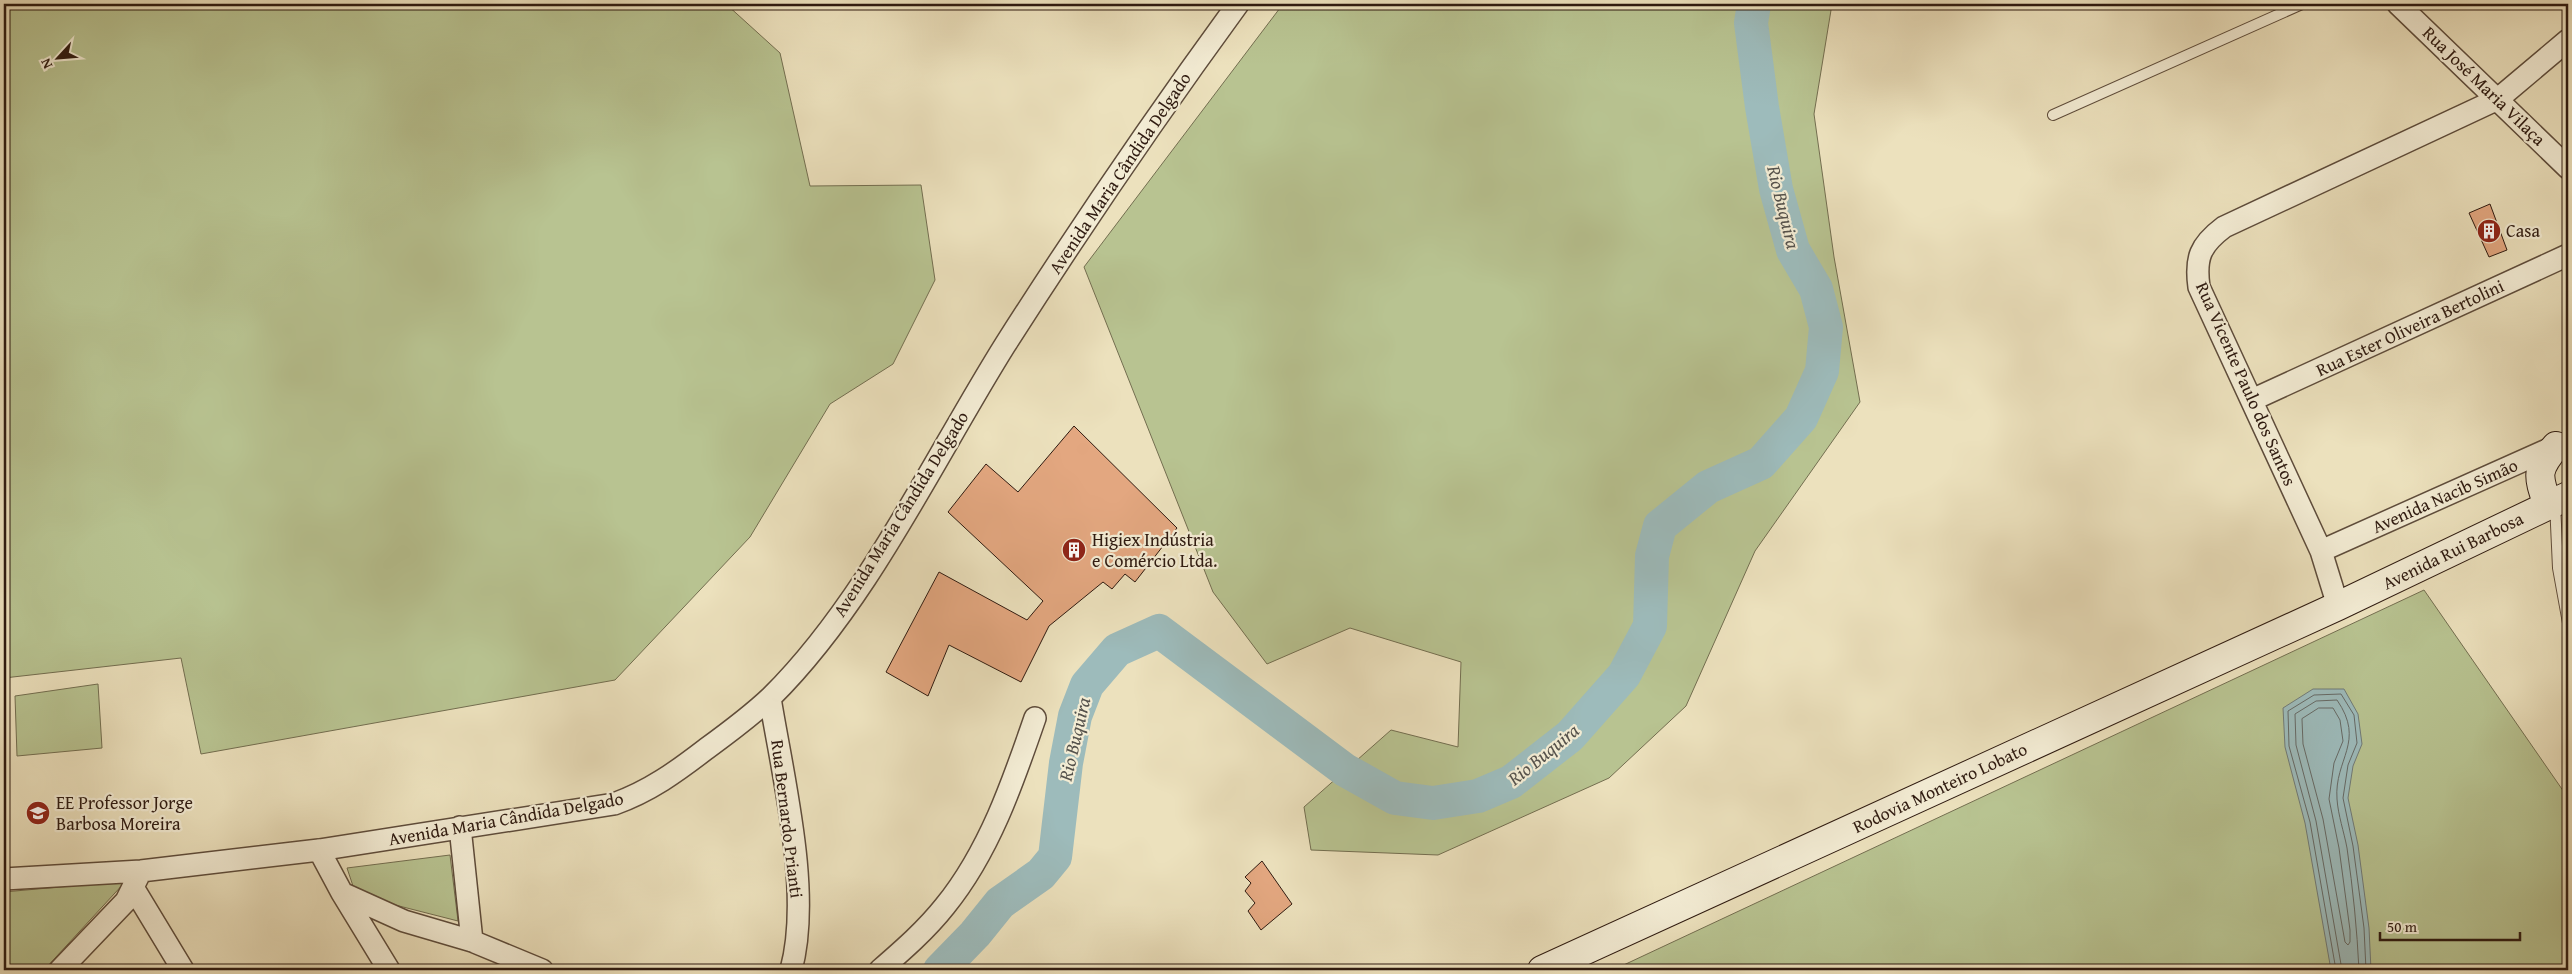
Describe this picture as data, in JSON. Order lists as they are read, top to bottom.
{
  "streets": {
    "main road": ["Avenida Rui Barbosa", "Rodovia Monteiro Lobato"],
    "street": [
      "Rua José Maria Vilaça",
      "Avenida Maria Cândida Delgado",
      "Rua Ester Oliveira Bertolini",
      "Rua Vicente Paulo dos Santos",
      "Avenida Nacib Simão",
      "Rua Bernardo Prianti"
    ]
  },
  "crossings": [
    ["Rua José Maria Vilaça", "Rua Vicente Paulo dos Santos"],
    ["Avenida Maria Cândida Delgado", "Rua Bernardo Prianti"],
    ["Rua Ester Oliveira Bertolini", "Rua Vicente Paulo dos Santos"],
    ["Rua Vicente Paulo dos Santos", "Avenida Nacib Simão"],
    ["Rua Vicente Paulo dos Santos", "Avenida Rui Barbosa"],
    ["Rua Vicente Paulo dos Santos", "Rodovia Monteiro Lobato"],
    ["Avenida Rui Barbosa", "Rodovia Monteiro Lobato"]
  ],
  "water": ["Rio Buquira"],
  "places": {
    "building": ["Casa", "Higiex Indústria e Comércio Ltda."],
    "school or university": ["EE Professor Jorge Barbosa Moreira"]
  },
  "scale_bar": "50 m",
  "north": "bottom left"
}
